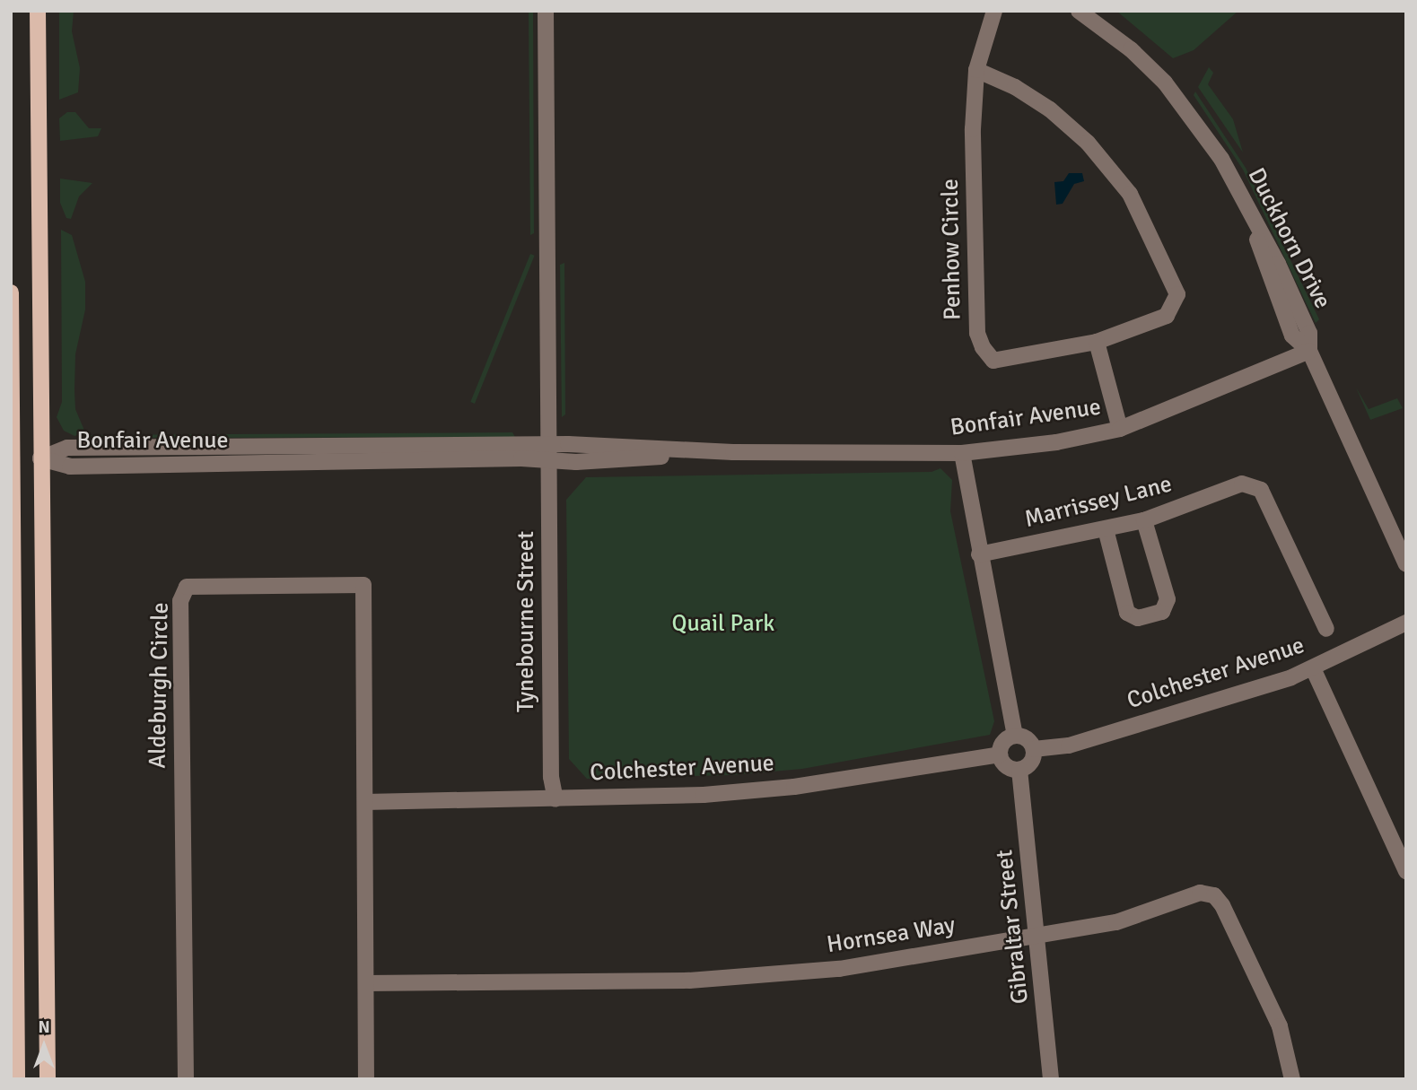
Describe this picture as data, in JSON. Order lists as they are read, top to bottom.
{
  "streets": {
    "street": [
      "Duckhorn Drive",
      "Penhow Circle",
      "Bonfair Avenue",
      "Marrissey Lane",
      "Tynebourne Street",
      "Colchester Avenue",
      "Aldeburgh Circle",
      "Gibraltar Street",
      "Hornsea Way"
    ]
  },
  "crossings": [
    ["Duckhorn Drive", "Bonfair Avenue"],
    ["Bonfair Avenue", "Tynebourne Street"],
    ["Tynebourne Street", "Colchester Avenue"],
    ["Colchester Avenue", "Aldeburgh Circle"],
    ["Colchester Avenue", "Gibraltar Street"],
    ["Aldeburgh Circle", "Hornsea Way"],
    ["Gibraltar Street", "Hornsea Way"]
  ],
  "parks": ["Quail Park"],
  "north": "top"
}
